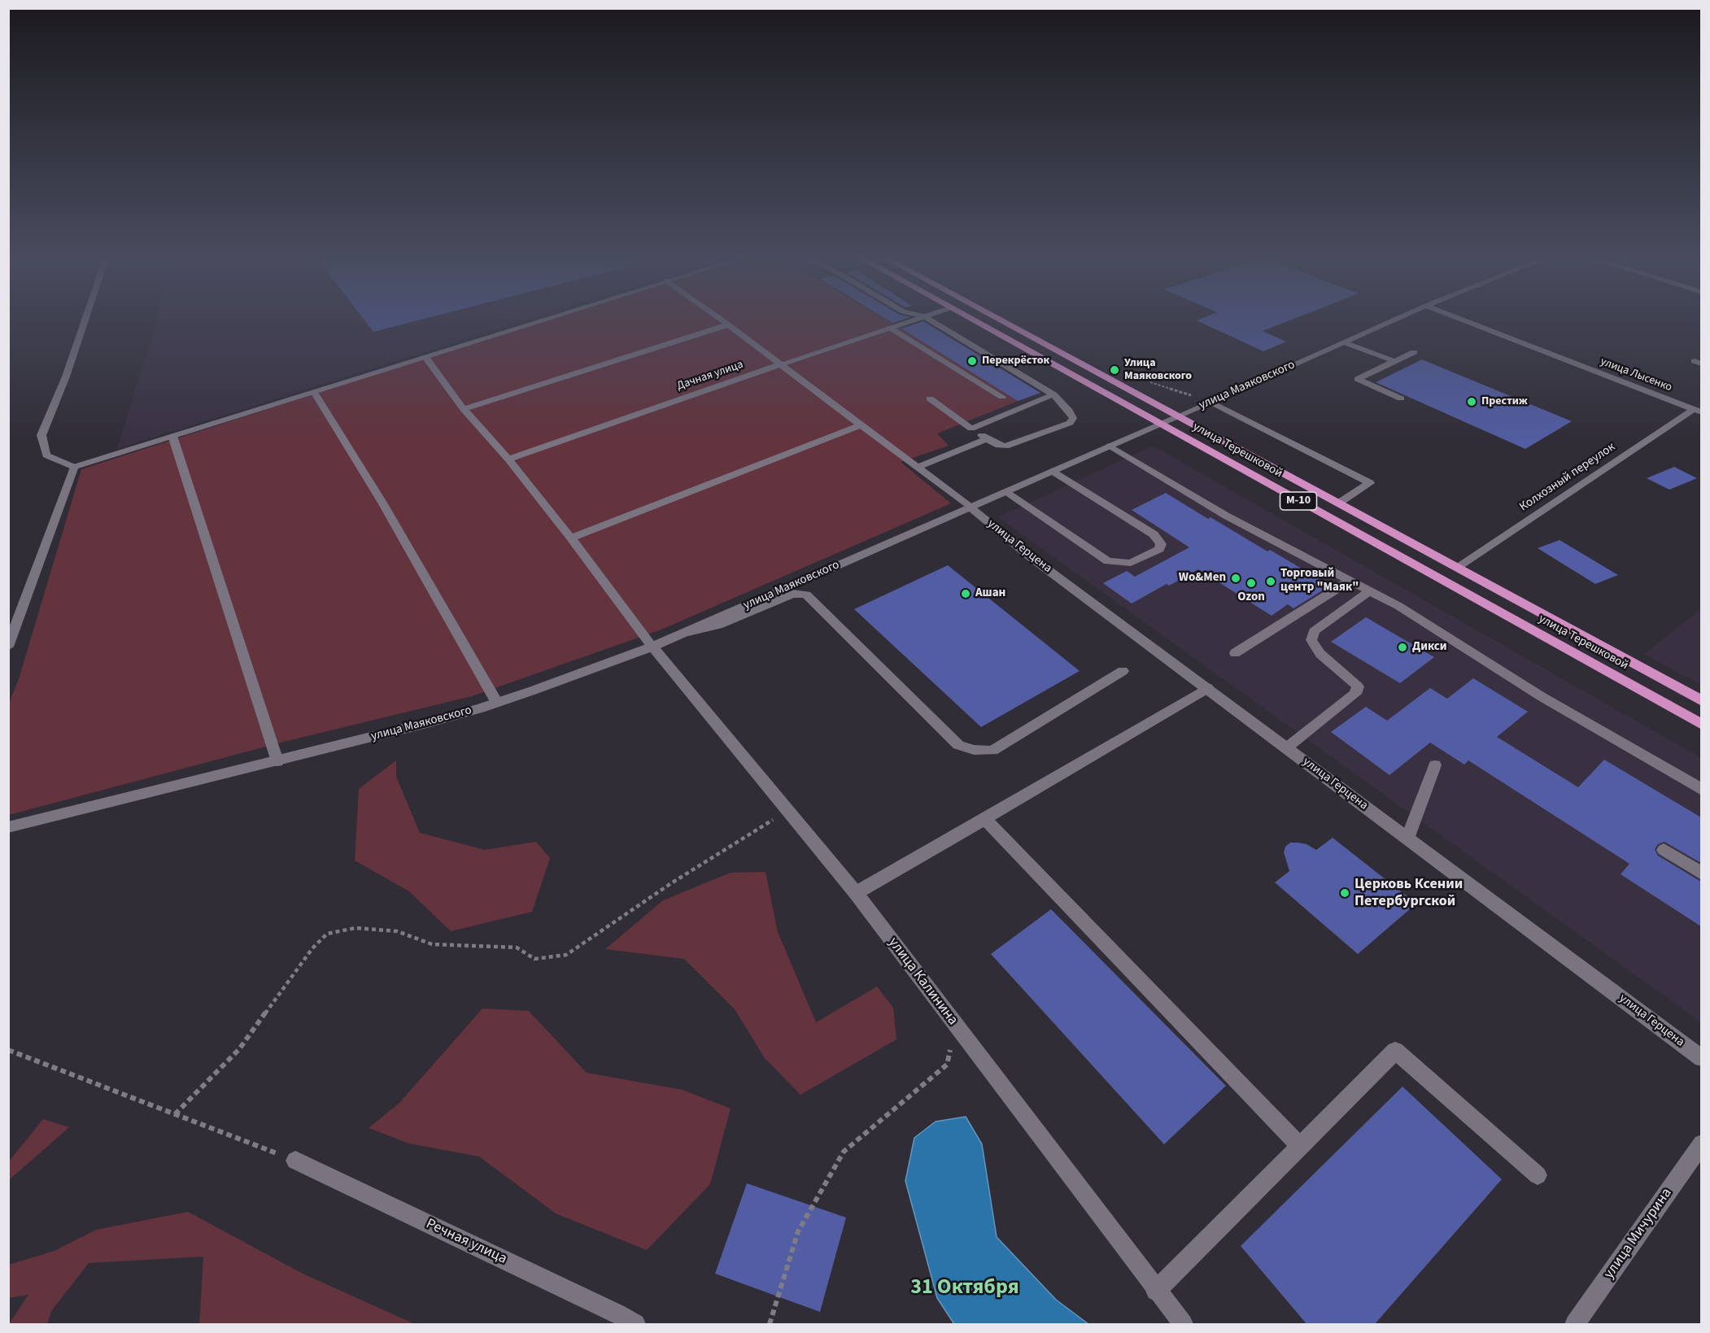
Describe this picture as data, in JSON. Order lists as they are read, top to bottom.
{
  "streets": {
    "highway": ["улица Терешковой", "М-10"],
    "street": [
      "улица Лысенко",
      "Дачная улица",
      "улица Маяковского",
      "Колхозный переулок",
      "улица Герцена",
      "улица Калинина",
      "улица Мичурина",
      "Речная улица"
    ]
  },
  "crossings": [
    ["улица Лысенко", "Колхозный переулок"],
    ["Дачная улица", "улица Герцена"],
    ["Дачная улица", "улица Калинина"],
    ["улица Маяковского", "улица Терешковой"],
    ["улица Маяковского", "улица Герцена"],
    ["улица Маяковского", "улица Калинина"],
    ["улица Терешковой", "Колхозный переулок"]
  ],
  "districts": ["31 Октября"],
  "places": [
    "Перекрёсток",
    "Улица Маяковского",
    "Престиж",
    "Wo&Men",
    "Торговый центр \"Маяк\"",
    "Ozon",
    "Ашан",
    "Дикси",
    "Церковь Ксении Петербургской"
  ]
}
